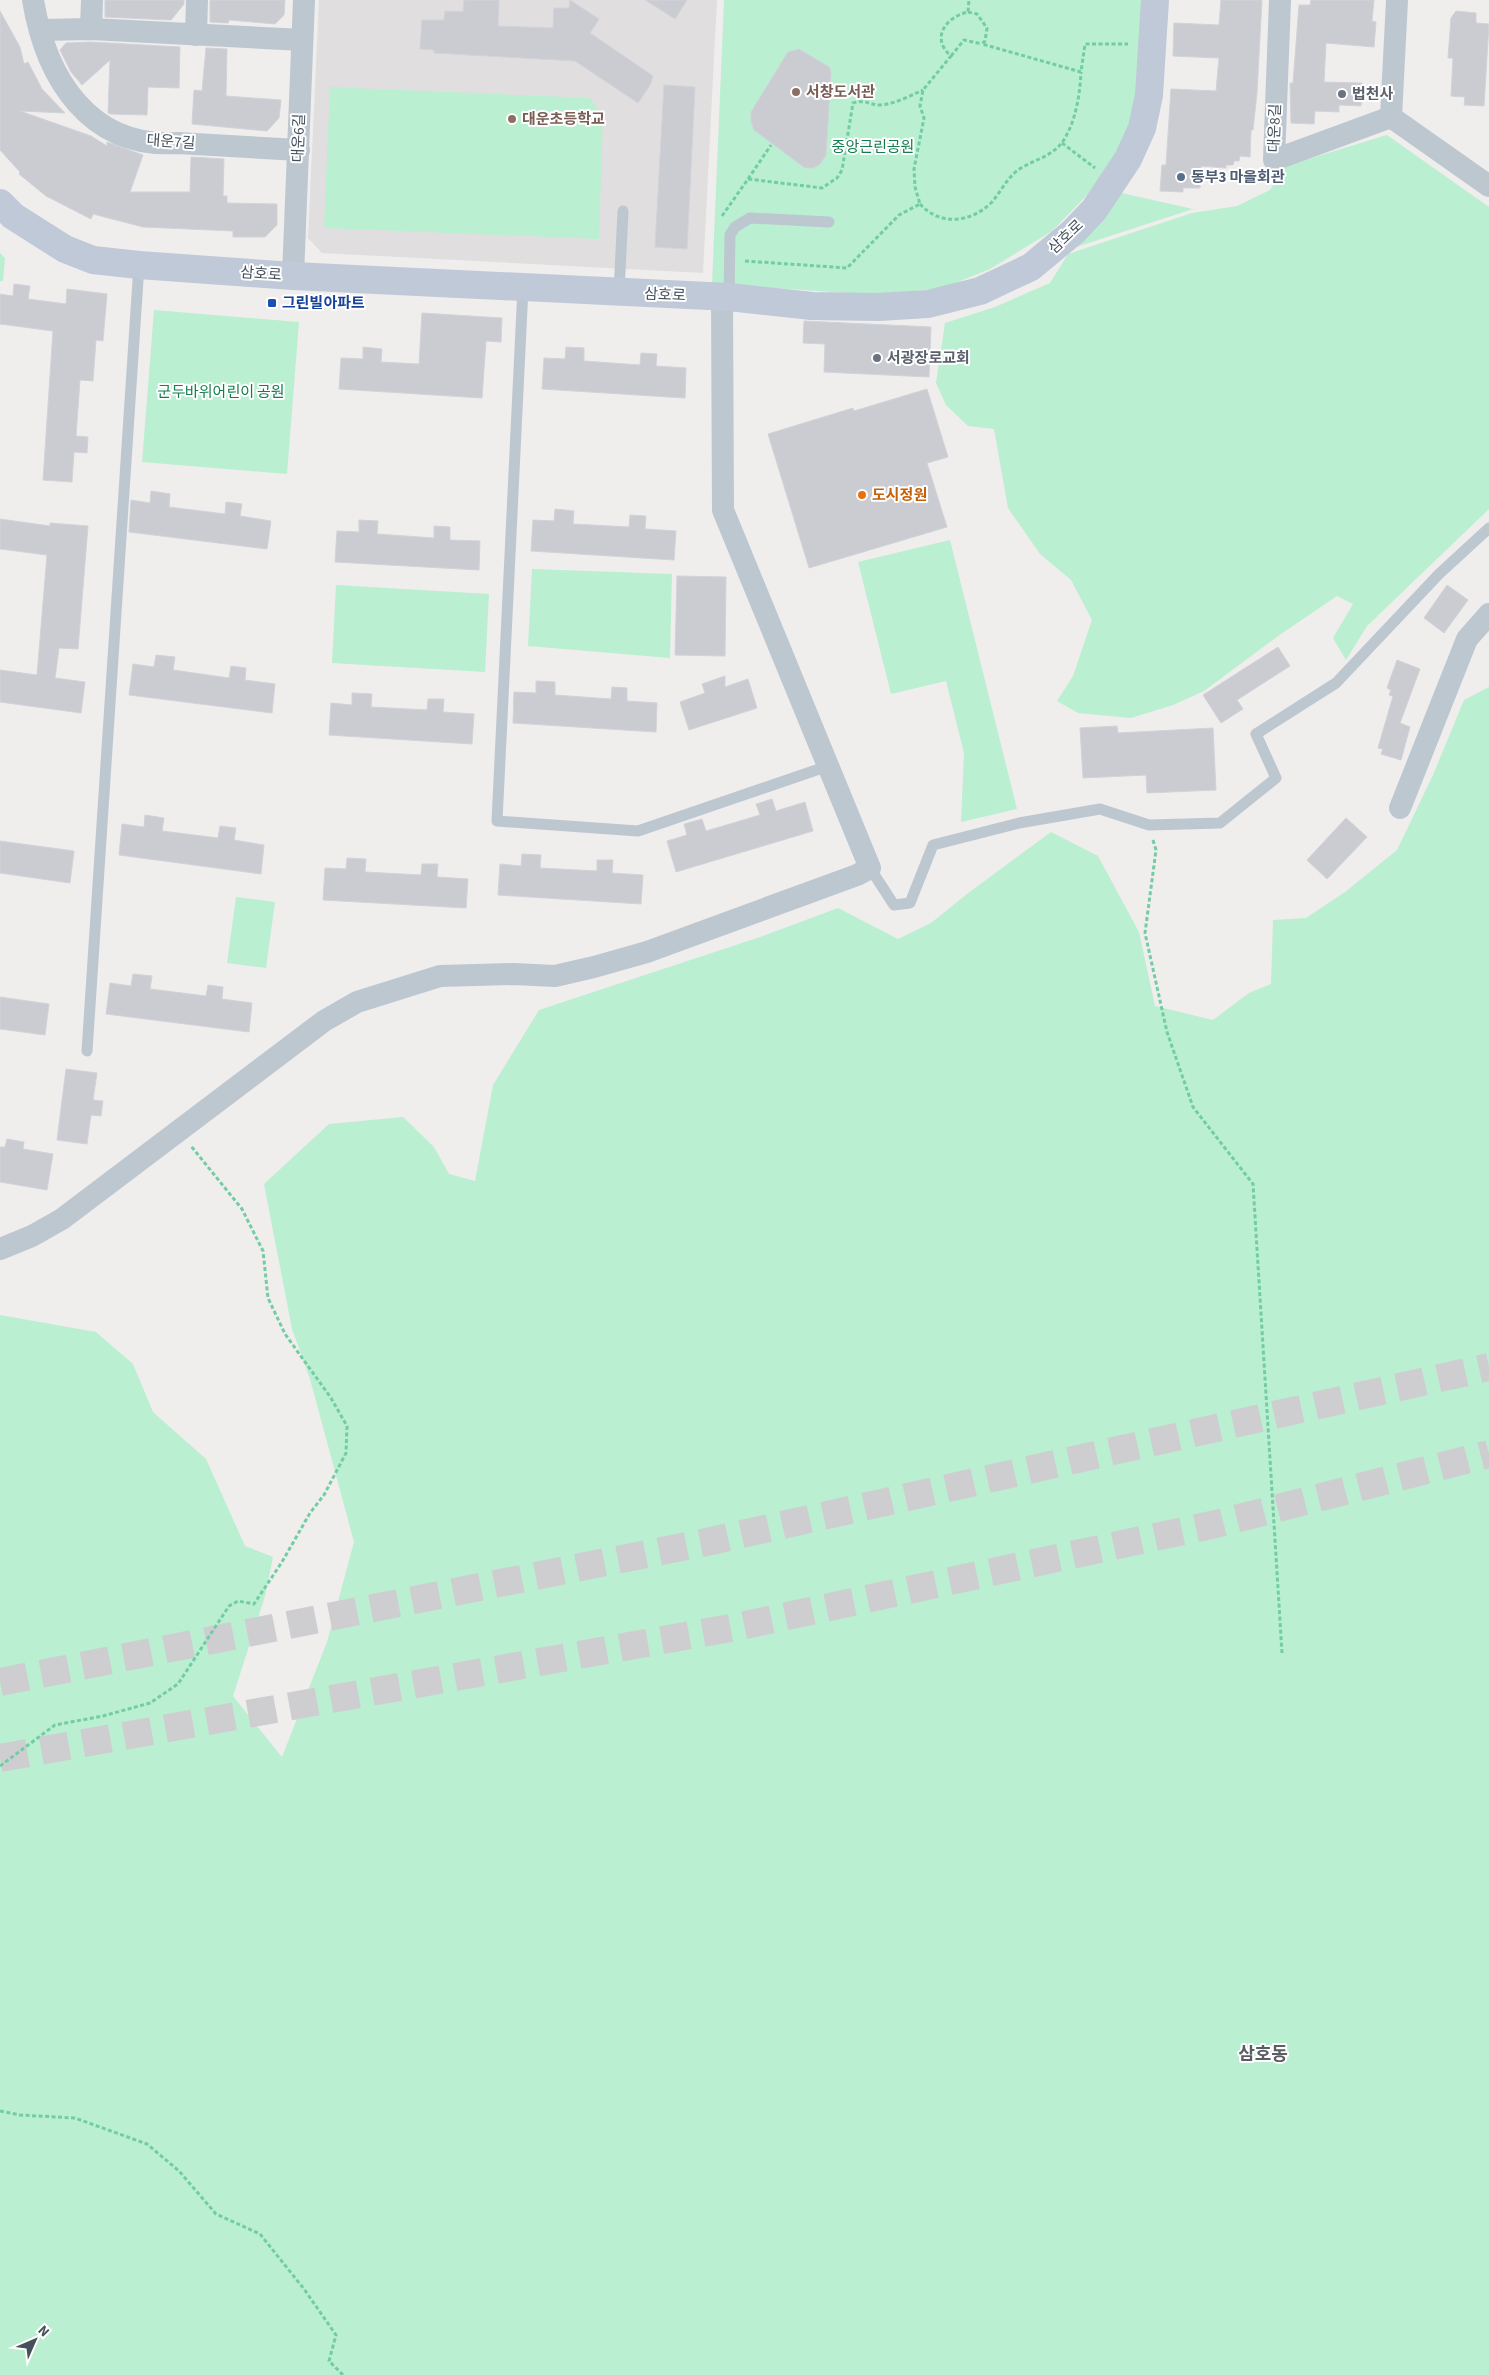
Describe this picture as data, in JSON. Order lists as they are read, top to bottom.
{
  "streets": {
    "street": [
      "대운8길",
      "대운6길",
      "대운7길",
      "삼호로"
    ]
  },
  "crossings": [
    ["대운6길", "대운7길"],
    ["대운6길", "삼호로"]
  ],
  "districts": ["삼호동"],
  "parks": ["중앙근린공원", "군두바위어린이 공원"],
  "places": {
    "other": [
      "서창도서관",
      "법천사",
      "대운초등학교",
      "동부3 마을회관",
      "서광장로교회",
      "도시정원"
    ],
    "transit": ["그린빌아파트"]
  },
  "north": "top right"
}
